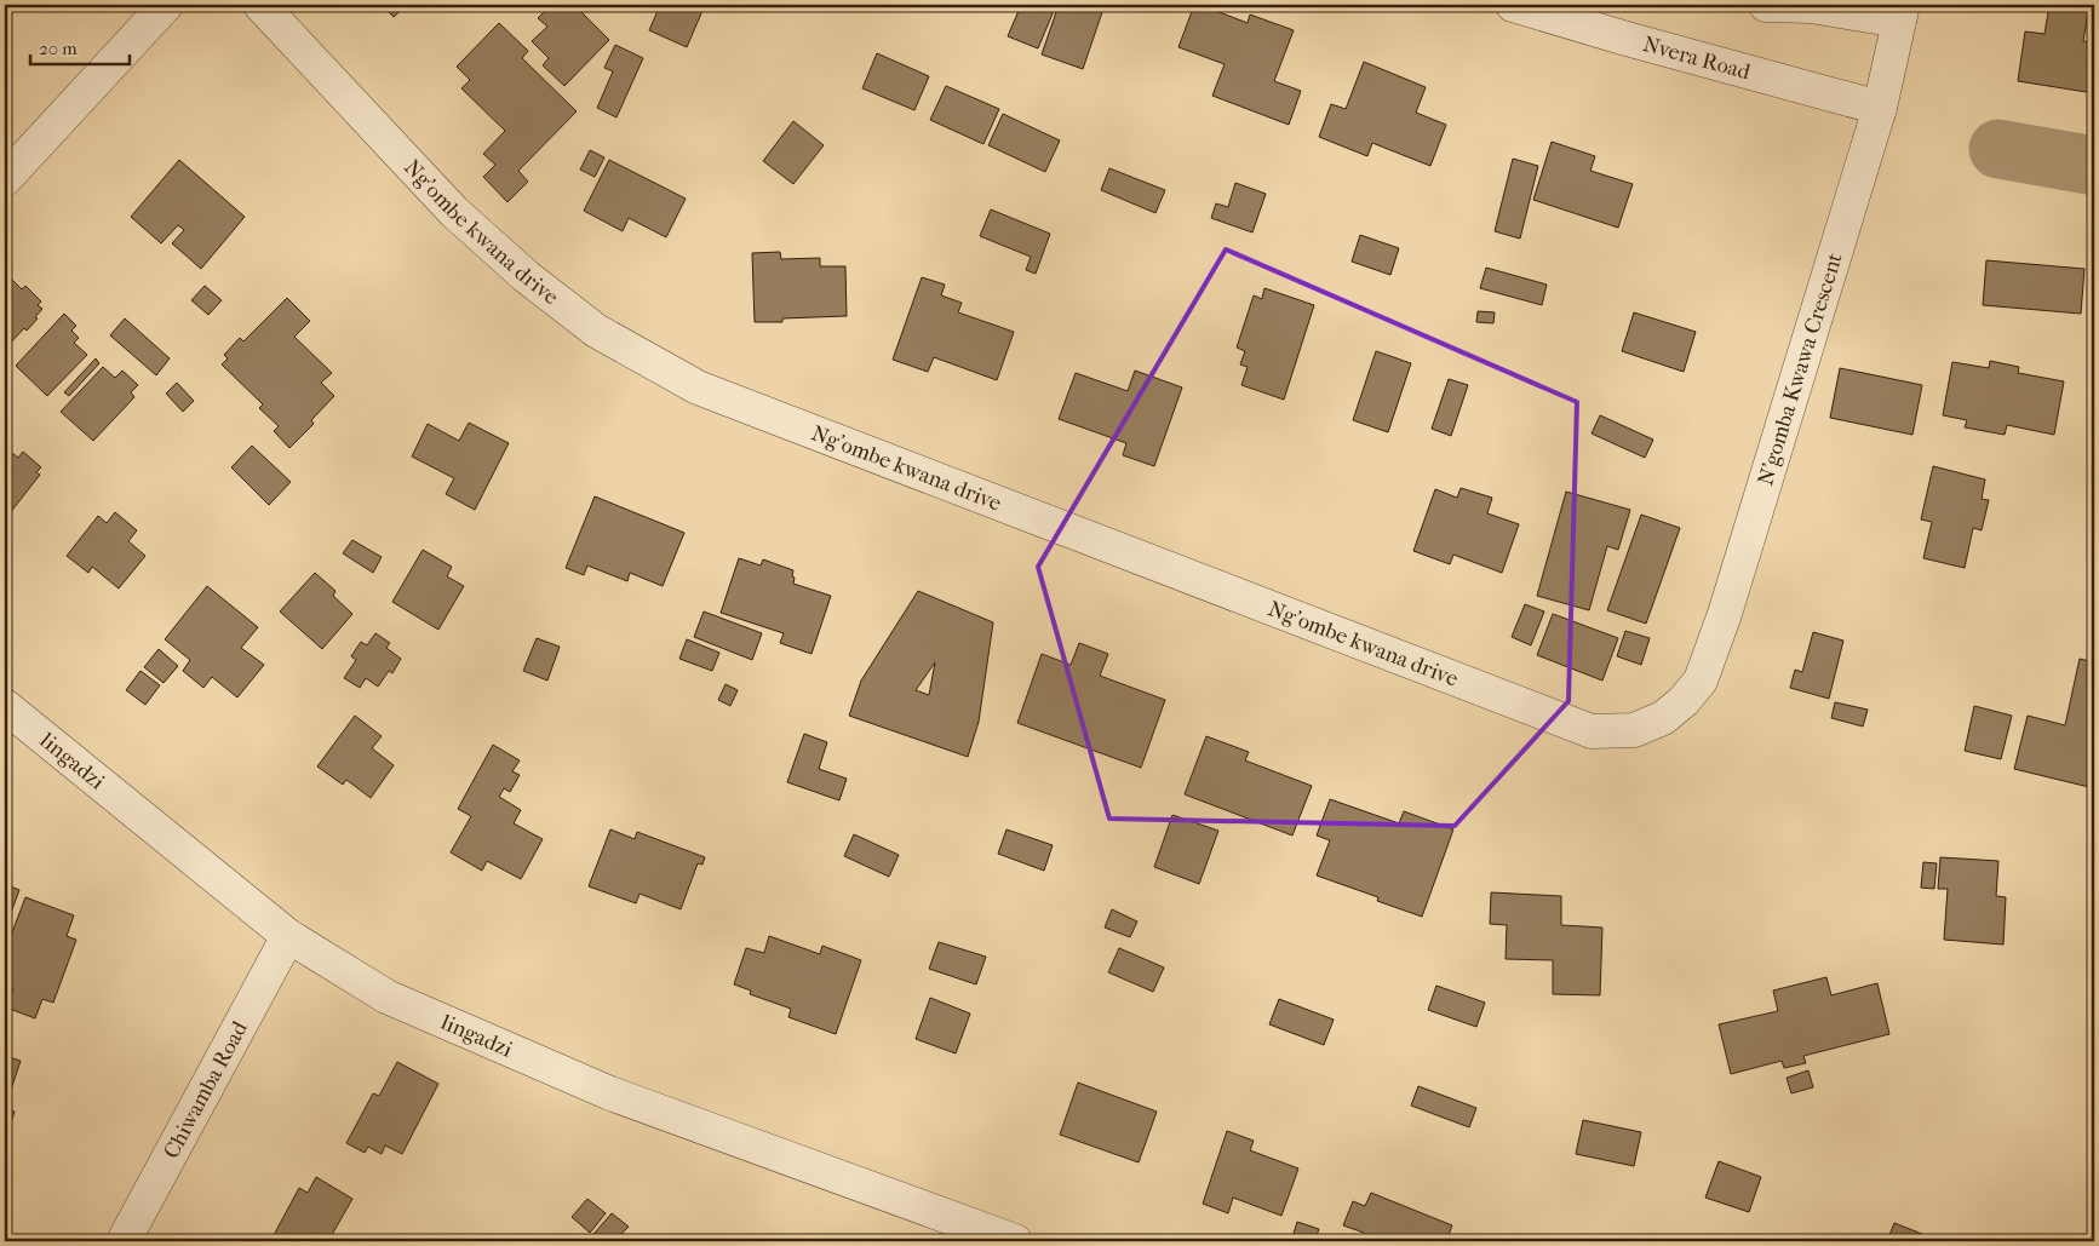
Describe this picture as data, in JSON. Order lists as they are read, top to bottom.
{
  "streets": {
    "street": [
      "Nvera Road",
      "Ng'ombe kwana drive",
      "N'gomba Kwawa Crescent",
      "lingadzi",
      "Chiwamba Road"
    ]
  },
  "crossings": [
    ["Nvera Road", "N'gomba Kwawa Crescent"],
    ["Ng'ombe kwana drive", "N'gomba Kwawa Crescent"],
    ["lingadzi", "Chiwamba Road"]
  ],
  "scale_bar": "20 m"
}
